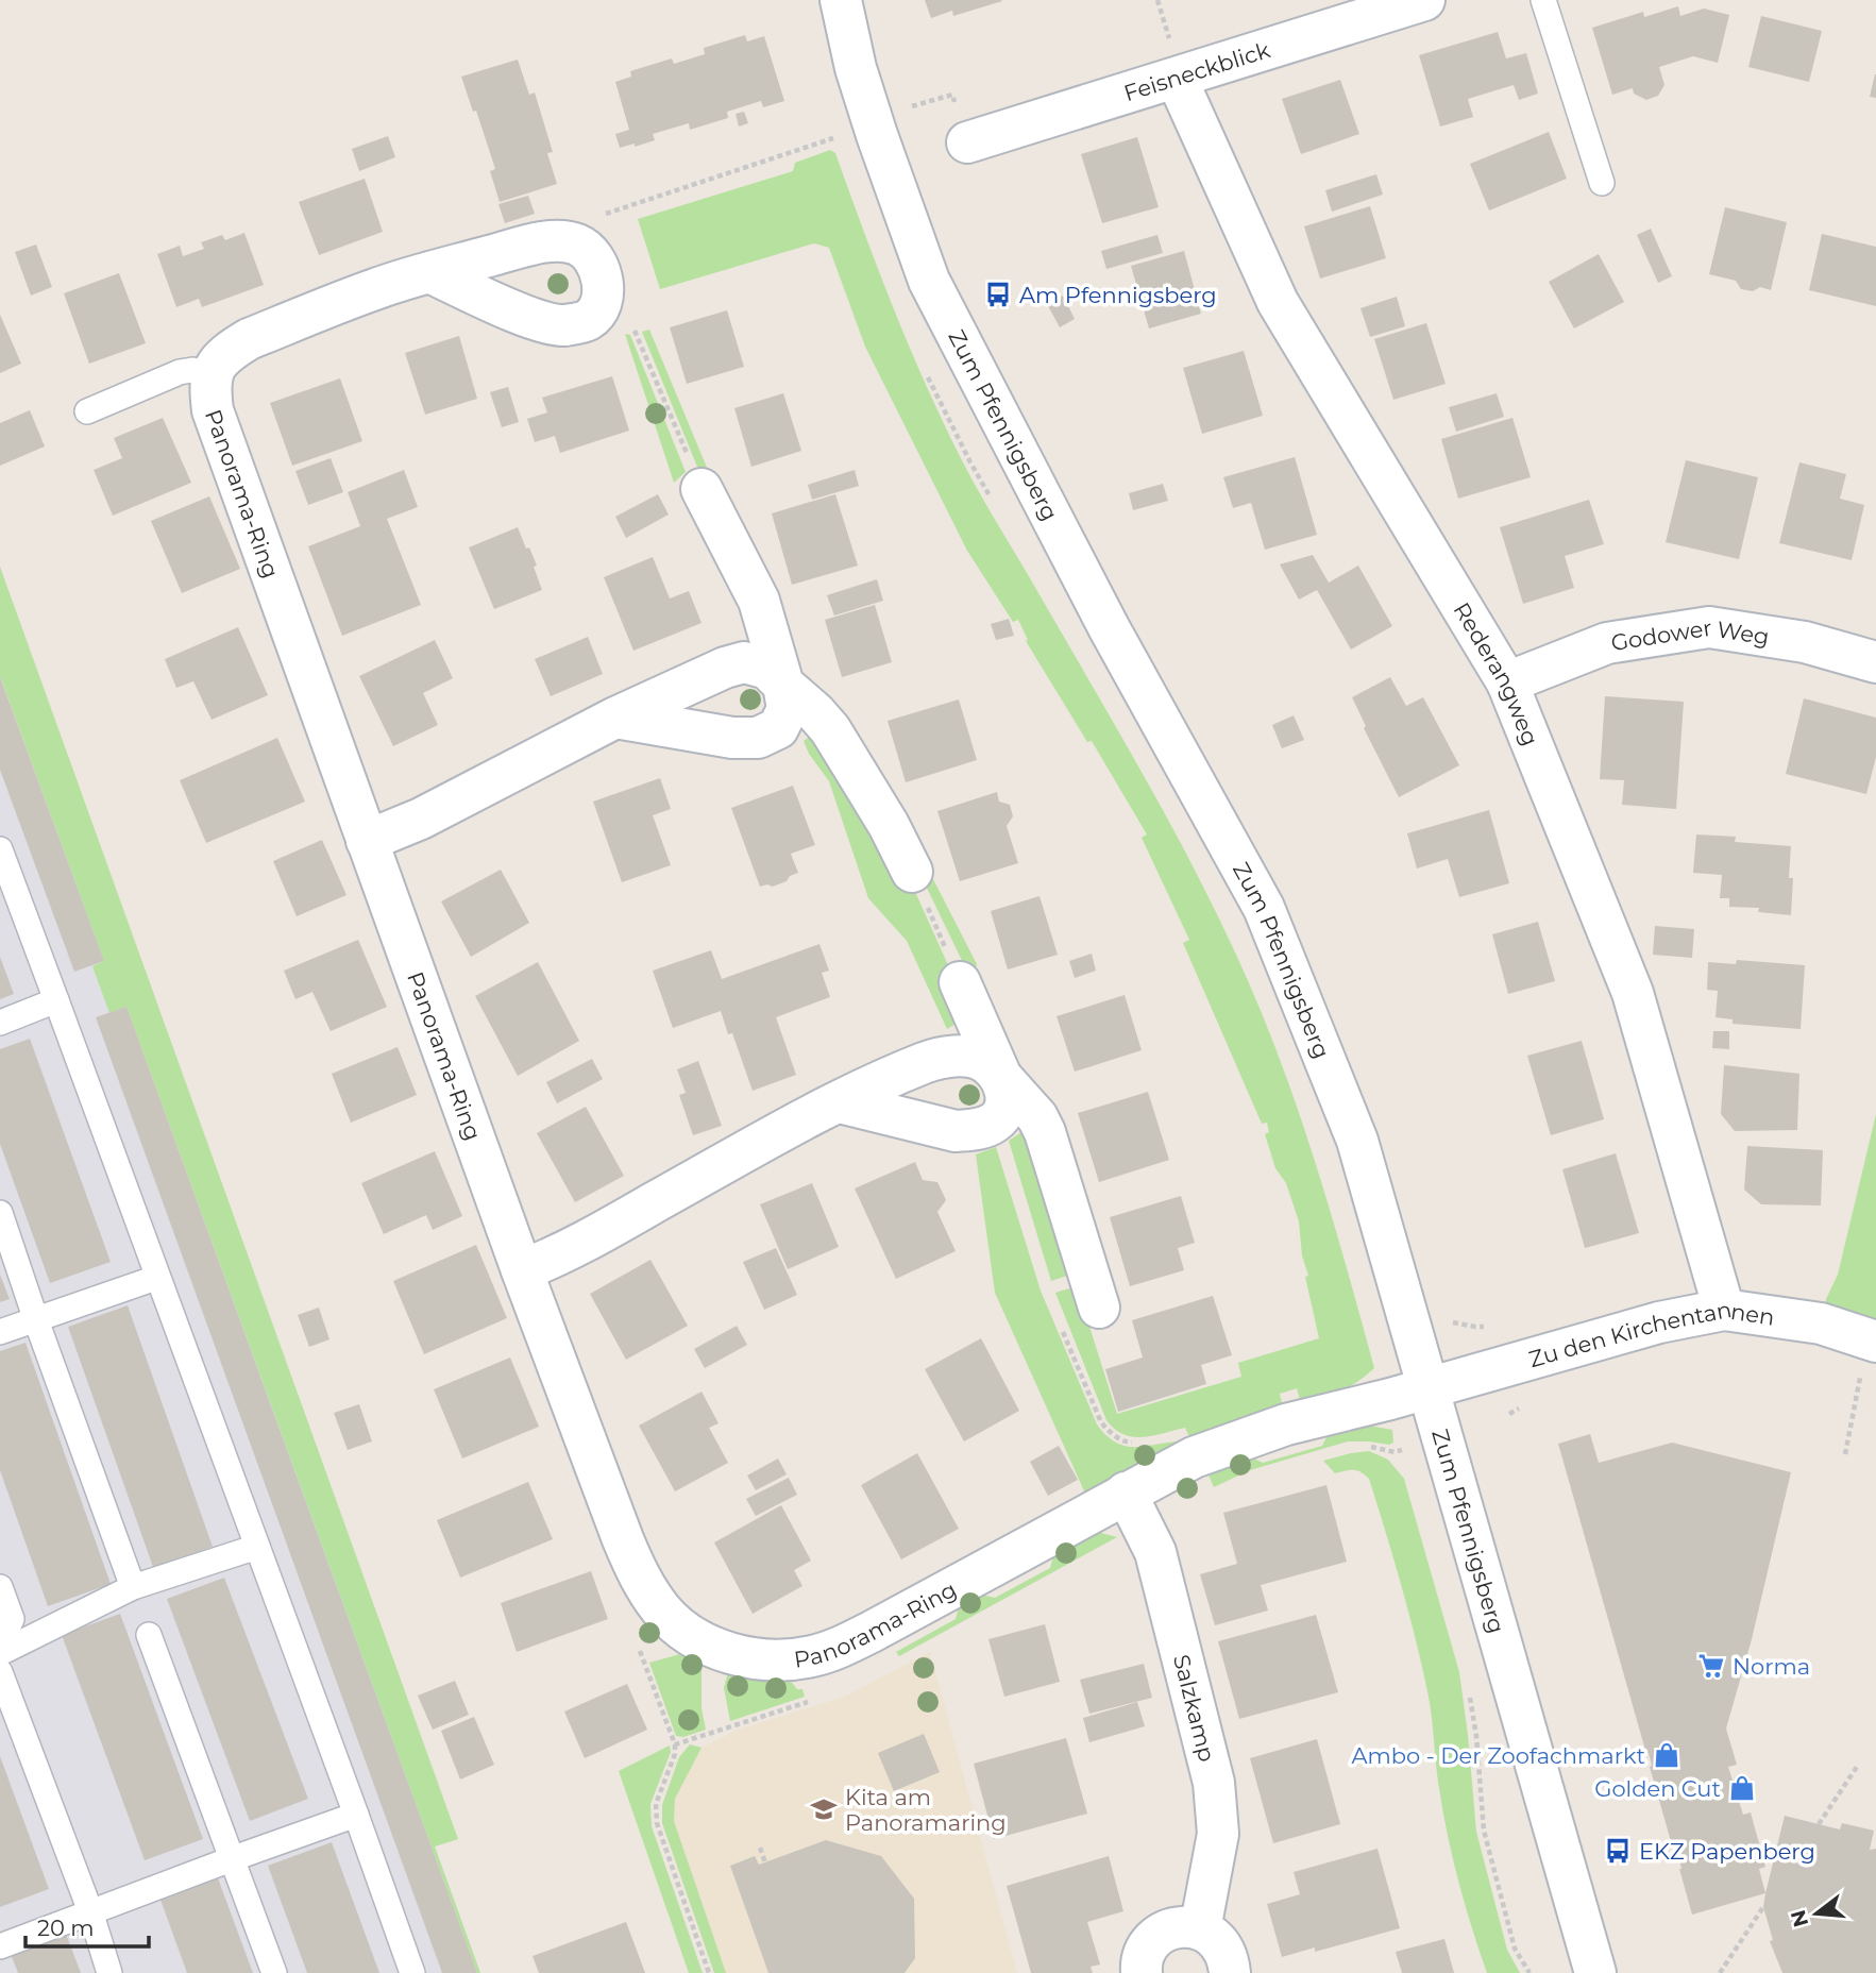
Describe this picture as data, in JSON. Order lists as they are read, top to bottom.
{
  "streets": {
    "street": [
      "Feisneckblick",
      "Zum Pfennigsberg",
      "Panorama-Ring",
      "Godower Weg",
      "Rederangweg",
      "Zu den Kirchentannen",
      "Salzkamp"
    ]
  },
  "crossings": [
    ["Feisneckblick", "Rederangweg"],
    ["Zum Pfennigsberg", "Panorama-Ring"],
    ["Zum Pfennigsberg", "Zu den Kirchentannen"],
    ["Panorama-Ring", "Zu den Kirchentannen"],
    ["Panorama-Ring", "Salzkamp"],
    ["Godower Weg", "Rederangweg"],
    ["Rederangweg", "Zu den Kirchentannen"]
  ],
  "places": {
    "bus stop": ["Am Pfennigsberg", "EKZ Papenberg"],
    "supermarket": ["Norma"],
    "shop": ["Ambo - Der Zoofachmarkt", "Golden Cut"],
    "school or university": ["Kita am Panoramaring"]
  },
  "scale_bar": "20 m",
  "north": "left"
}
